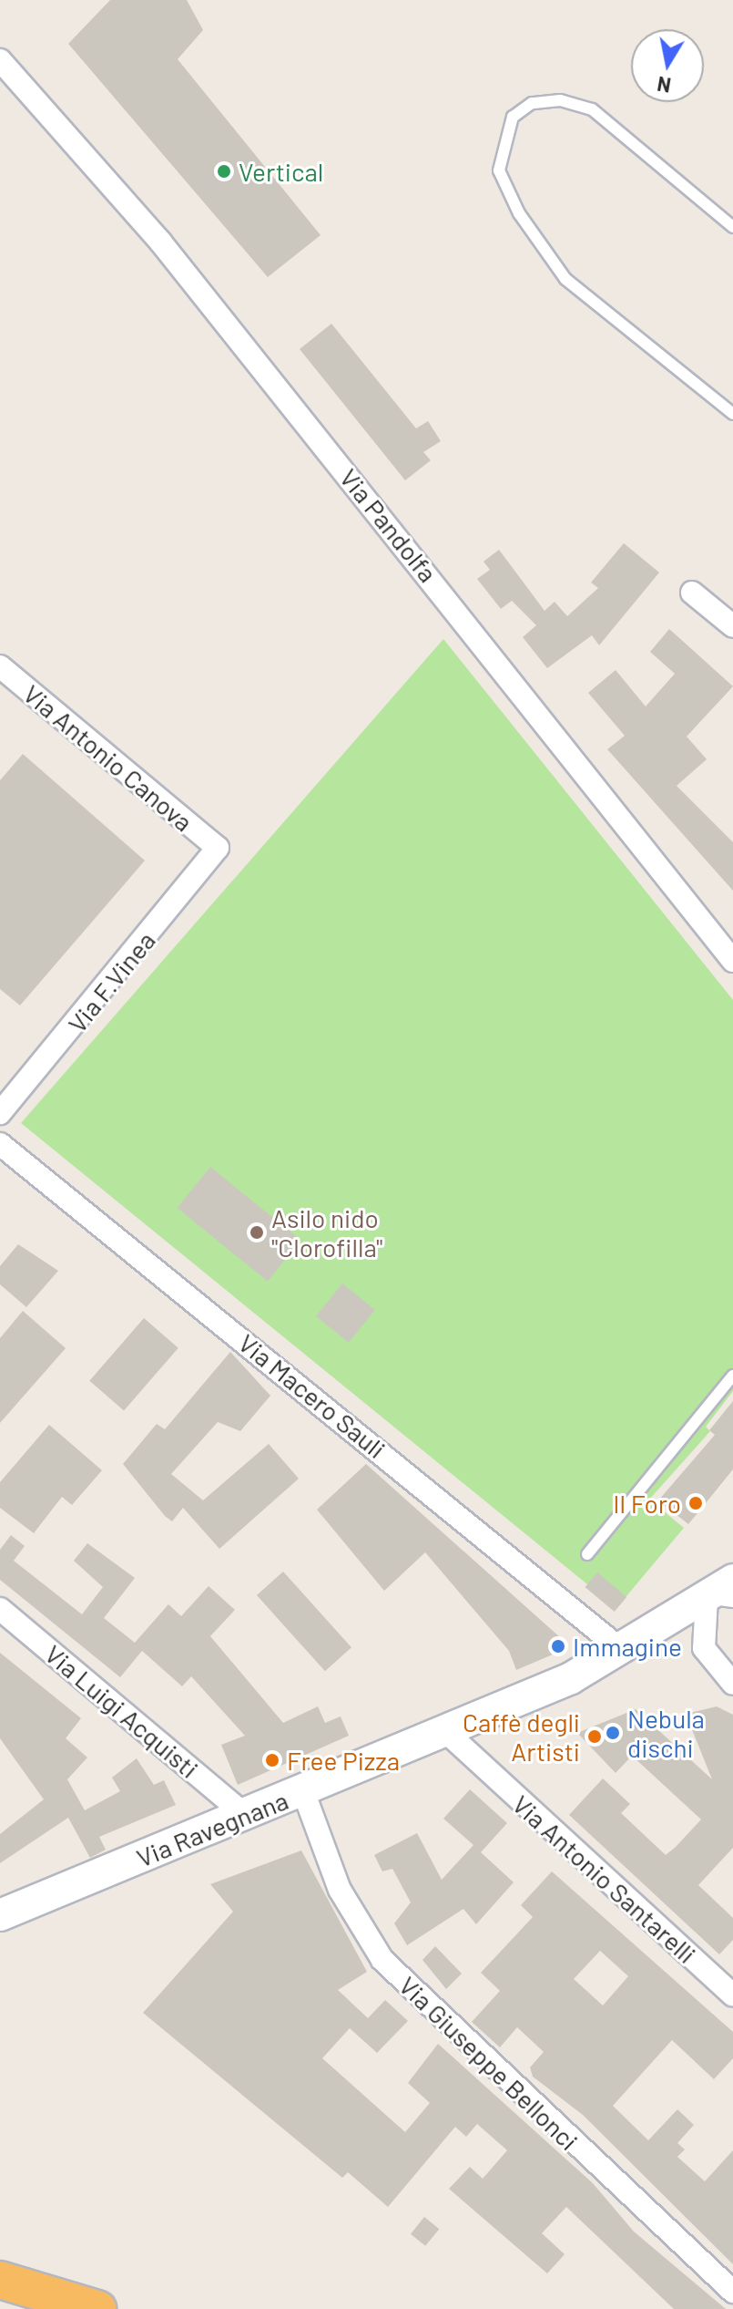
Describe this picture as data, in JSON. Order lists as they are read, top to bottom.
{
  "streets": {
    "main road": ["Via Ravegnana"],
    "street": [
      "Via Pandolfa",
      "Via Antonio Canova",
      "Via F.Vinea",
      "Via Macero Sauli",
      "Via Luigi Acquisti",
      "Via Antonio Santarelli",
      "Via Giuseppe Bellonci"
    ]
  },
  "crossings": [
    ["Via Antonio Canova", "Via F.Vinea"],
    ["Via Macero Sauli", "Via Ravegnana"],
    ["Via Luigi Acquisti", "Via Ravegnana"],
    ["Via Ravegnana", "Via Antonio Santarelli"],
    ["Via Ravegnana", "Via Giuseppe Bellonci"]
  ],
  "places": [
    "Vertical",
    "Asilo nido \"Clorofilla\"",
    "Il Foro",
    "Immagine",
    "Nebula dischi",
    "Caffè degli Artisti",
    "Free Pizza"
  ],
  "north": "bottom"
}
